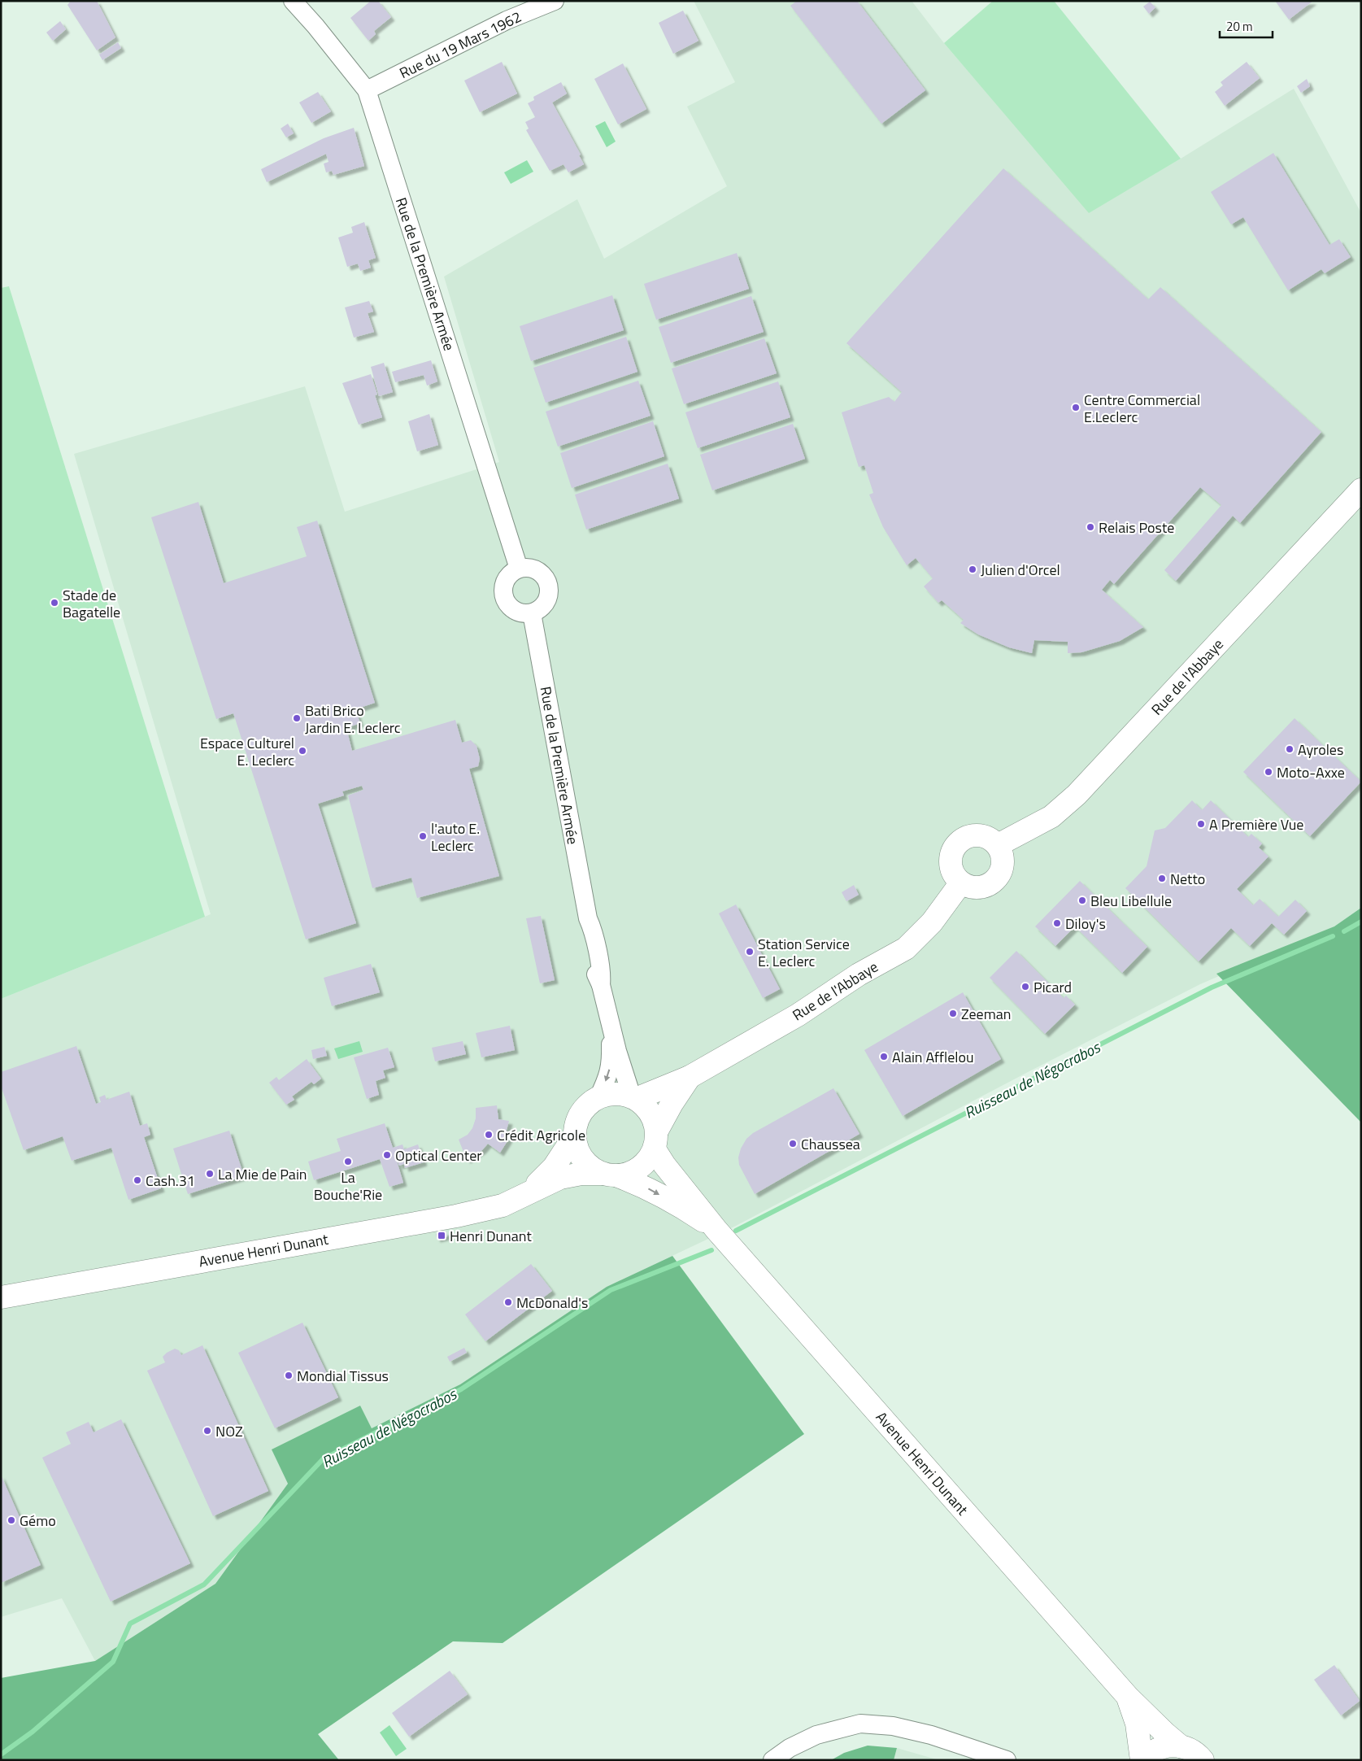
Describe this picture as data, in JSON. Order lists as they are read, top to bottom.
{
  "streets": {
    "main road": ["Rue de l'Abbaye", "Avenue Henri Dunant"],
    "street": ["Rue du 19 Mars 1962", "Rue de la Première Armée"]
  },
  "crossings": [
    ["Rue du 19 Mars 1962", "Rue de la Première Armée"],
    ["Rue de la Première Armée", "Rue de l'Abbaye"],
    ["Rue de la Première Armée", "Avenue Henri Dunant"],
    ["Rue de l'Abbaye", "Avenue Henri Dunant"]
  ],
  "water": ["Ruisseau de Négocrabos"],
  "places": {
    "other": [
      "Centre Commercial E.Leclerc",
      "Relais Poste",
      "Julien d'Orcel",
      "Stade de Bagatelle",
      "Bati Brico Jardin E. Leclerc",
      "Ayroles",
      "Espace Culturel E. Leclerc",
      "Moto-Axxe",
      "A Première Vue",
      "l'auto E. Leclerc",
      "Netto",
      "Bleu Libellule",
      "Diloy's",
      "Station Service E. Leclerc",
      "Picard",
      "Zeeman",
      "Alain Afflelou",
      "Crédit Agricole",
      "Chaussea",
      "Optical Center",
      "La Bouche'Rie",
      "La Mie de Pain",
      "Cash.31",
      "McDonald's",
      "Mondial Tissus",
      "NOZ",
      "Gémo"
    ],
    "transit": ["Henri Dunant"]
  },
  "scale_bar": "20 m"
}
